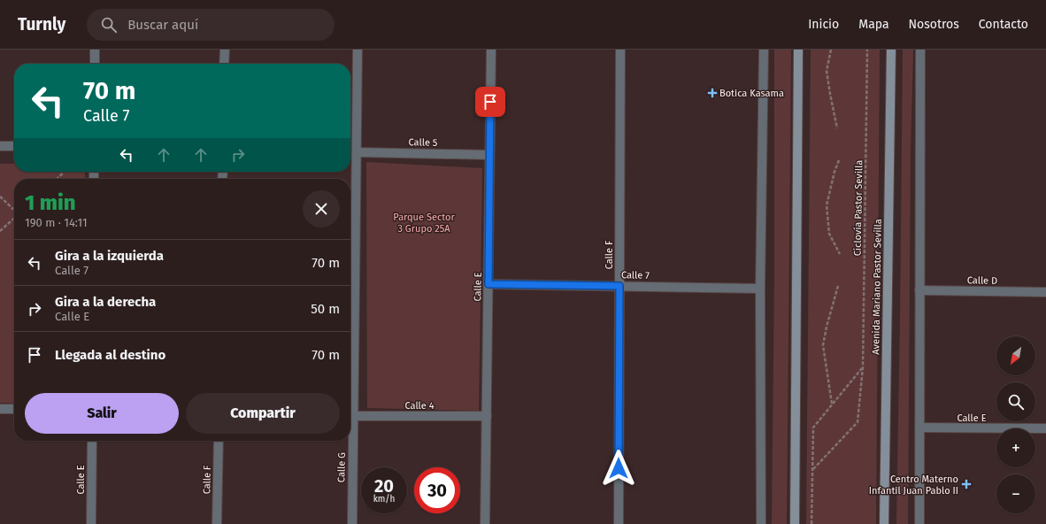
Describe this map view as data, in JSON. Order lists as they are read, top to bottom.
{
  "streets": {
    "main road": ["Avenida Mariano Pastor Sevilla"],
    "street": [
      "Calle 5",
      "Calle F",
      "Calle 7",
      "Calle D",
      "Calle E",
      "Calle 4",
      "Calle G"
    ],
    "path": ["Ciclovía Pastor Sevilla"]
  },
  "crossings": [
    ["Calle 5", "Calle E"],
    ["Calle 5", "Calle G"],
    ["Calle F", "Calle 7"],
    ["Calle 7", "Calle E"],
    ["Calle E", "Calle 4"],
    ["Calle 4", "Calle G"]
  ],
  "parks": ["Parque Sector 3 Grupo 25A"],
  "places": {
    "health": ["Botica Kasama", "Centro Materno Infantil Juan Pablo II"]
  },
  "north": "bottom left",
  "page": {
    "header": "Turnly",
    "search": "Buscar aquí",
    "nav": [
      "Inicio",
      "Mapa",
      "Nosotros",
      "Contacto"
    ],
    "turn": ["70 m", "Calle 7"],
    "heading": ["1 min", "190 m · 14:11"],
    "list": [
      {
        "name": "Gira a la izquierda",
        "note": "Calle 7",
        "value": "70 m"
      },
      {
        "name": "Gira a la derecha",
        "note": "Calle E",
        "value": "50 m"
      },
      {
        "name": "Llegada al destino",
        "value": "70 m"
      }
    ],
    "map_buttons": ["+", "−"],
    "buttons": ["Salir", "Compartir"],
    "speed": "20 km/h",
    "limit": "30"
  }
}
